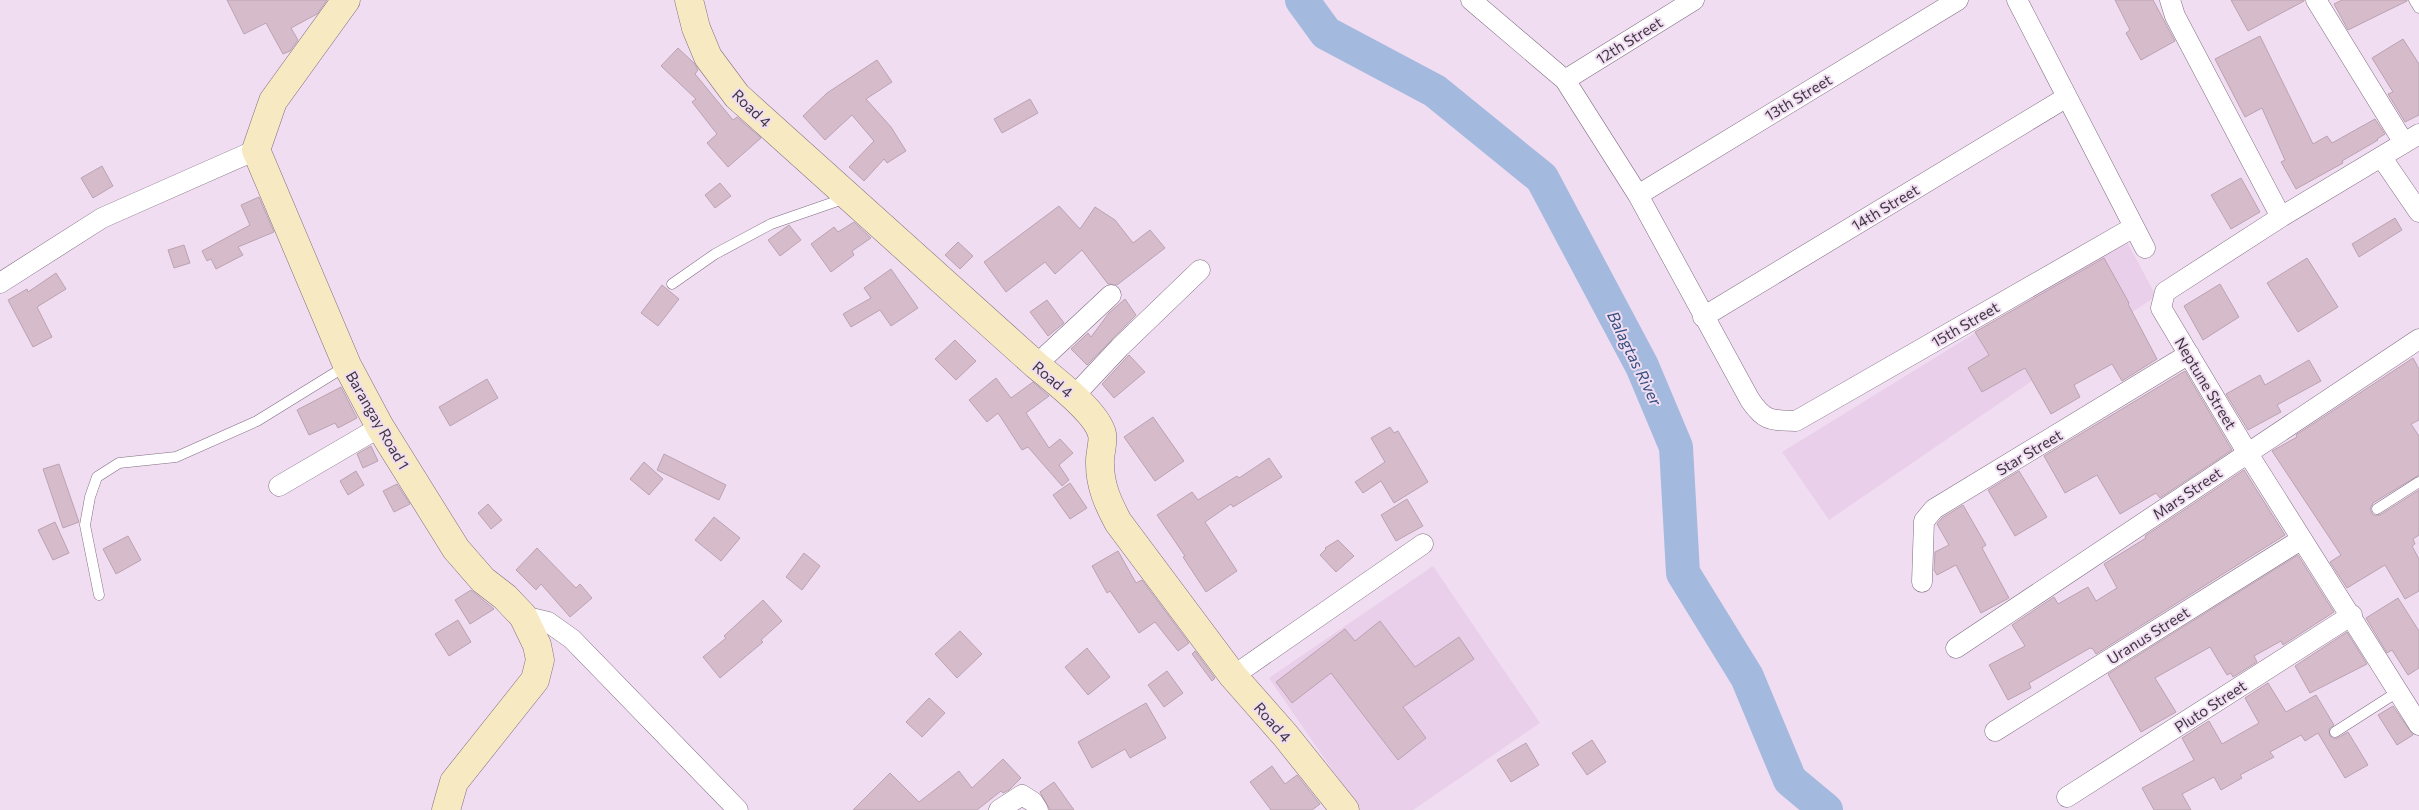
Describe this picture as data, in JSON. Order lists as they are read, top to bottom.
{
  "streets": {
    "street": [
      "12th Street",
      "13th Street",
      "Road 4",
      "14th Street",
      "15th Street",
      "Neptune Street",
      "Barangay Road 1",
      "Star Street",
      "Mars Street",
      "Uranus Street",
      "Pluto Street"
    ]
  },
  "crossings": [
    ["14th Street", "15th Street"],
    ["Neptune Street", "Star Street"],
    ["Neptune Street", "Mars Street"],
    ["Neptune Street", "Uranus Street"],
    ["Neptune Street", "Pluto Street"]
  ],
  "water": ["Balagtas River"]
}
